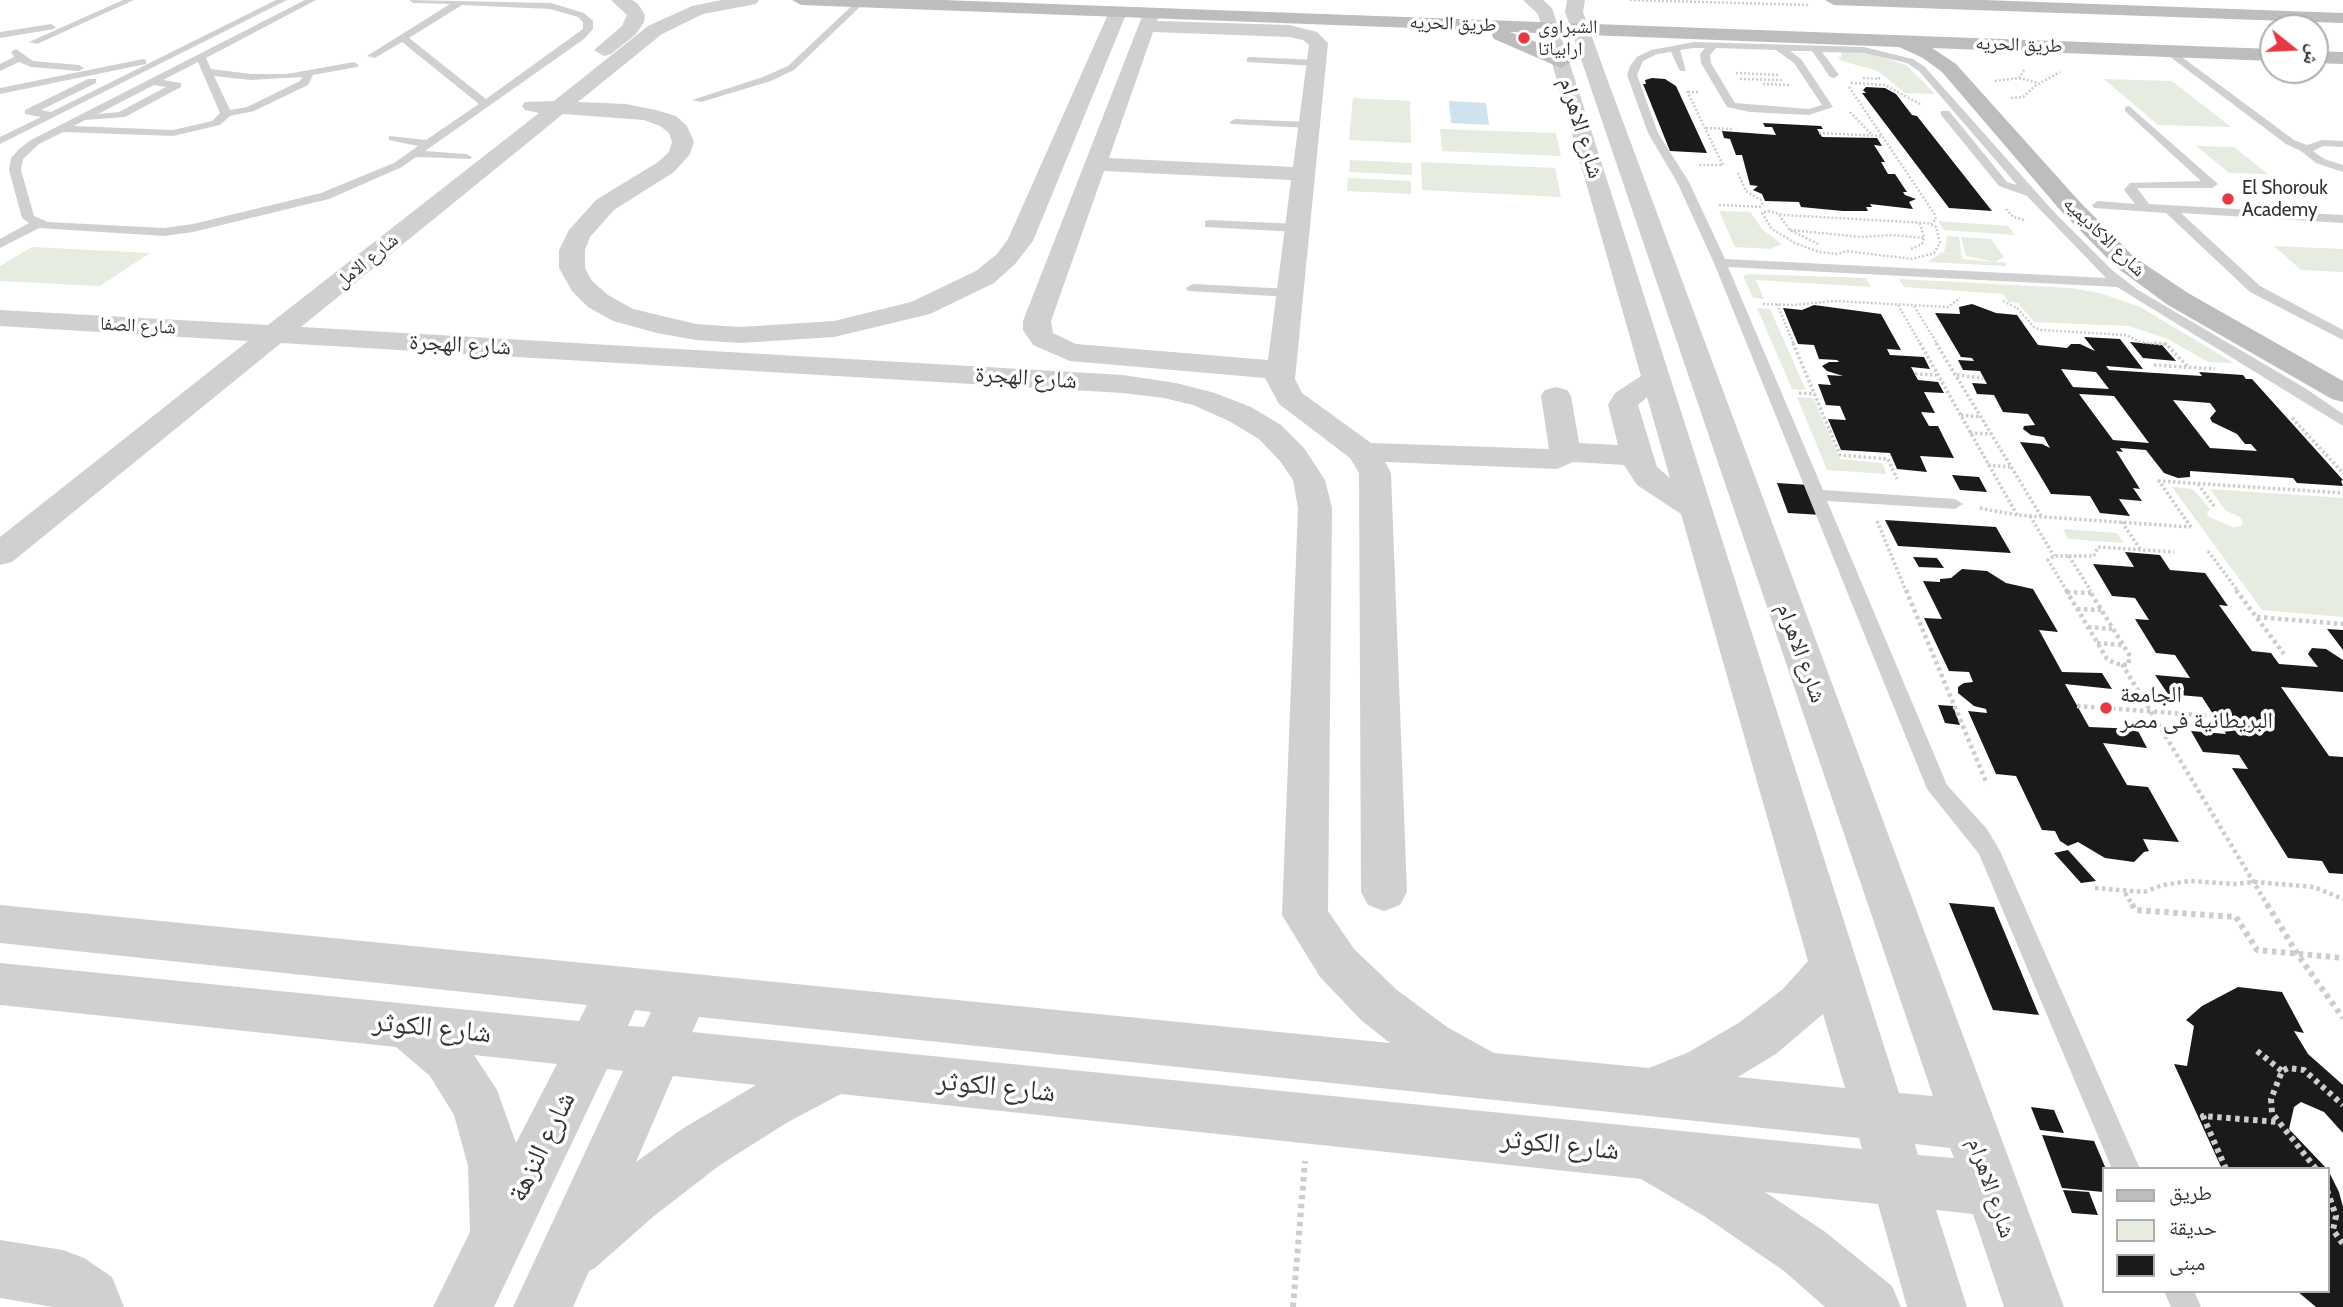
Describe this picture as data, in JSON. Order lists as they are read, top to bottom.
{
  "streets": {
    "street": [
      "طريق الحريه",
      "شارع الاهرام",
      "شارع الاكاديميه",
      "شارع الامل",
      "شارع الصفا",
      "شارع الهجرة",
      "شارع الكوثر",
      "شارع النزهة"
    ]
  },
  "crossings": [
    ["طريق الحريه", "شارع الاهرام"],
    ["طريق الحريه", "شارع الاكاديميه"],
    ["شارع الاهرام", "شارع الكوثر"],
    ["شارع الامل", "شارع الصفا"],
    ["شارع الامل", "شارع الهجرة"],
    ["شارع الصفا", "شارع الهجرة"],
    ["شارع الكوثر", "شارع النزهة"]
  ],
  "places": ["الشبراوى ارابياتا", "El Shorouk Academy", "الجامعة البريطانية فى مصر"],
  "legend": ["طريق", "حديقة", "مبنى"],
  "north": "right"
}
